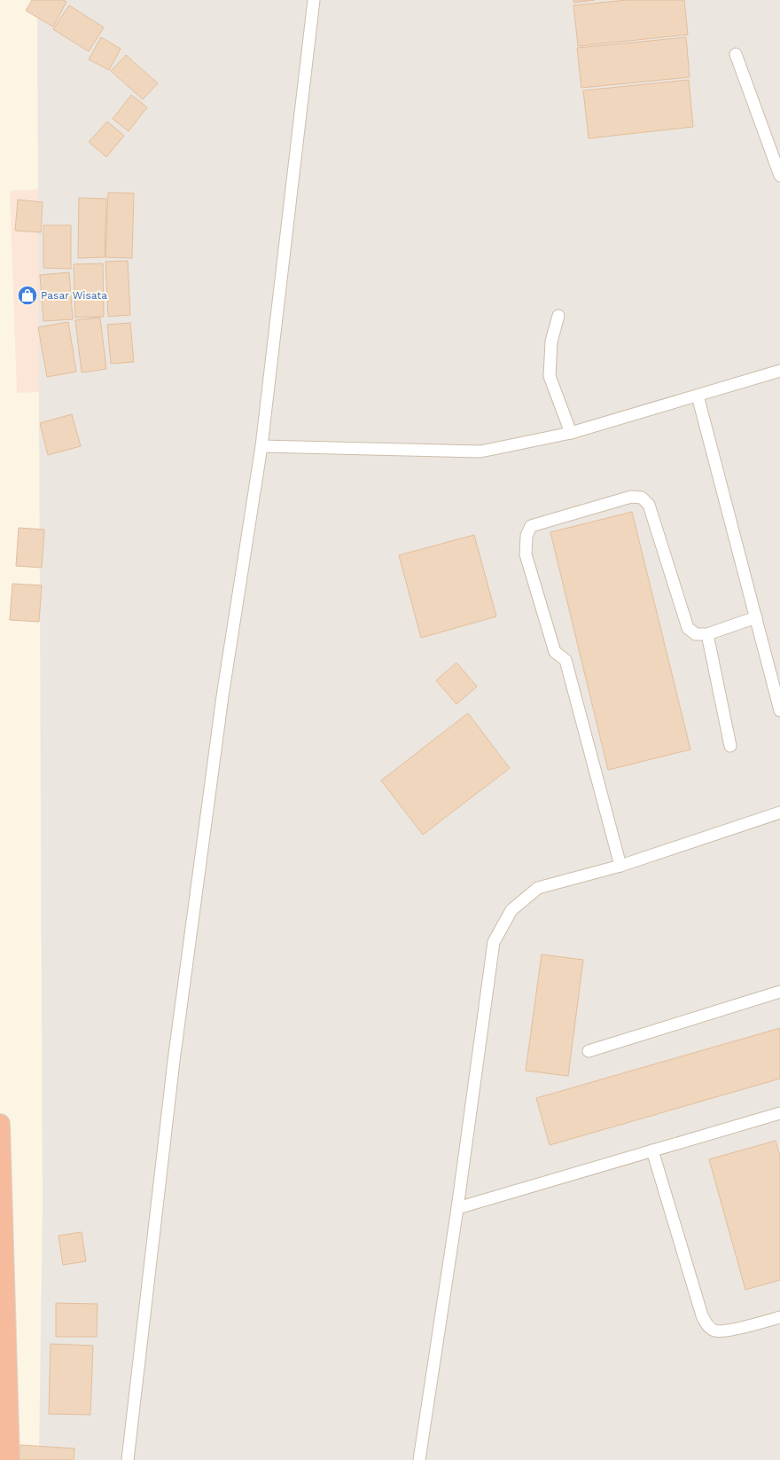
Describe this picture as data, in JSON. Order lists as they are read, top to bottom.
{
  "places": {
    "shop": ["Pasar Wisata"]
  }
}
